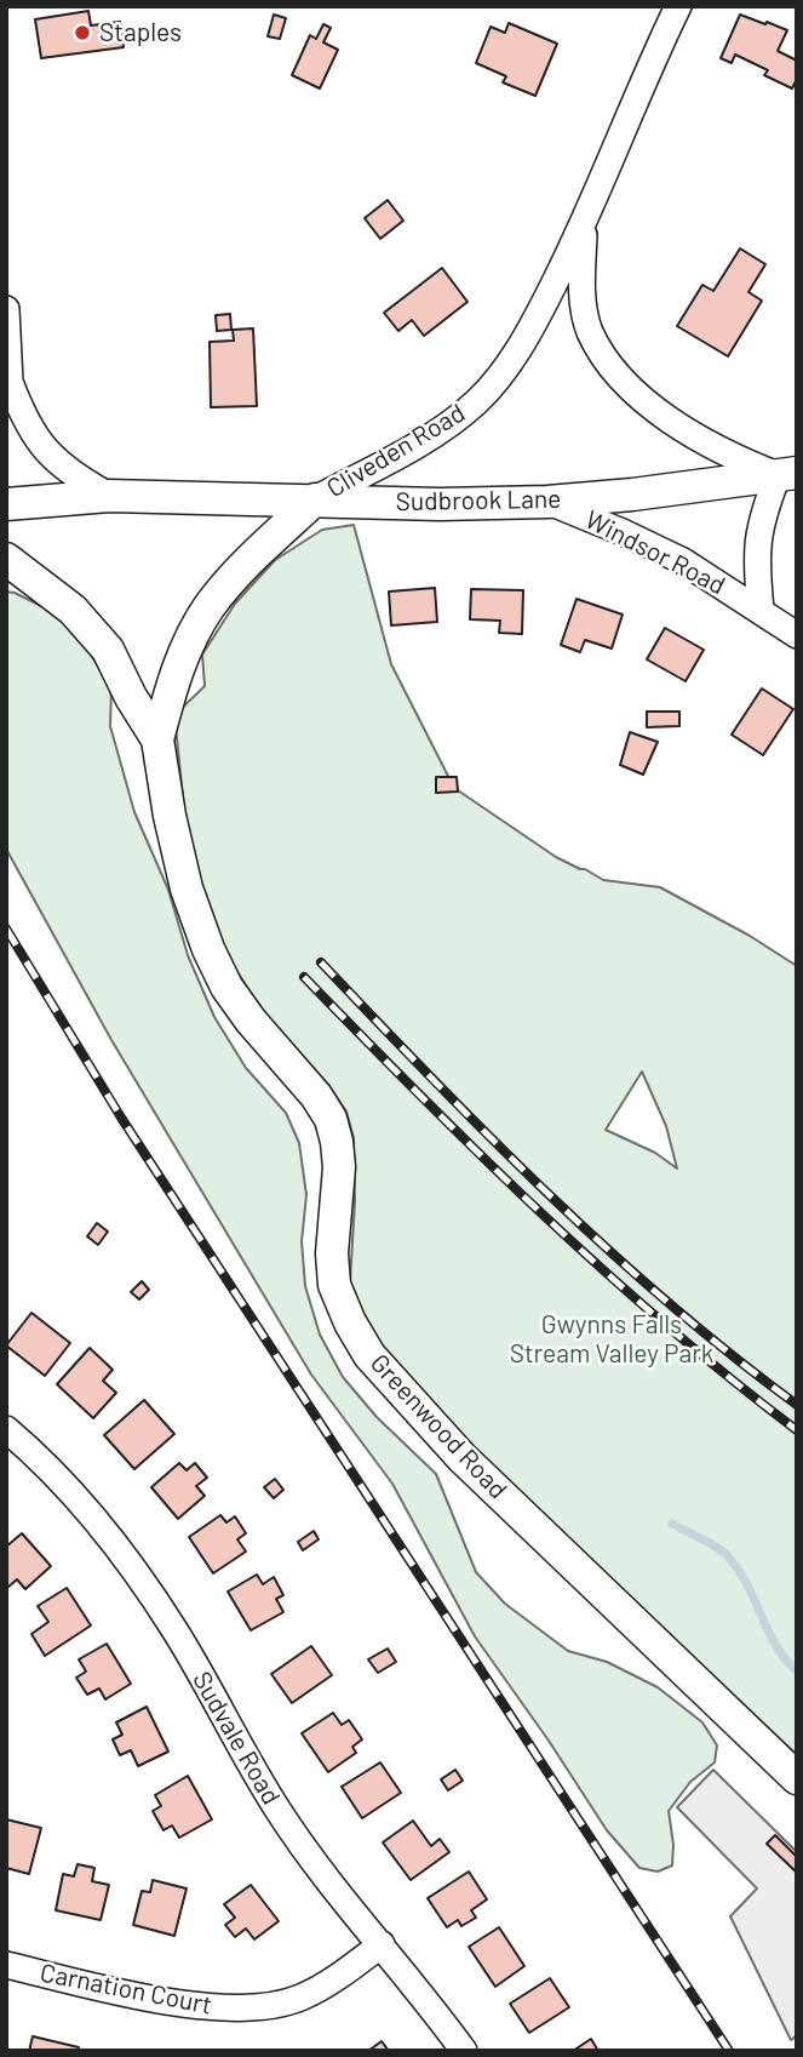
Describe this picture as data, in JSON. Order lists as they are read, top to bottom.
{
  "streets": {
    "street": [
      "Cliveden Road",
      "Sudbrook Lane",
      "Windsor Road",
      "Greenwood Road",
      "Sudvale Road",
      "Carnation Court"
    ]
  },
  "crossings": [
    ["Cliveden Road", "Sudbrook Lane"],
    ["Cliveden Road", "Greenwood Road"],
    ["Sudbrook Lane", "Windsor Road"],
    ["Sudvale Road", "Carnation Court"]
  ],
  "parks": ["Gwynns Falls Stream Valley Park"],
  "places": ["Staples"]
}
